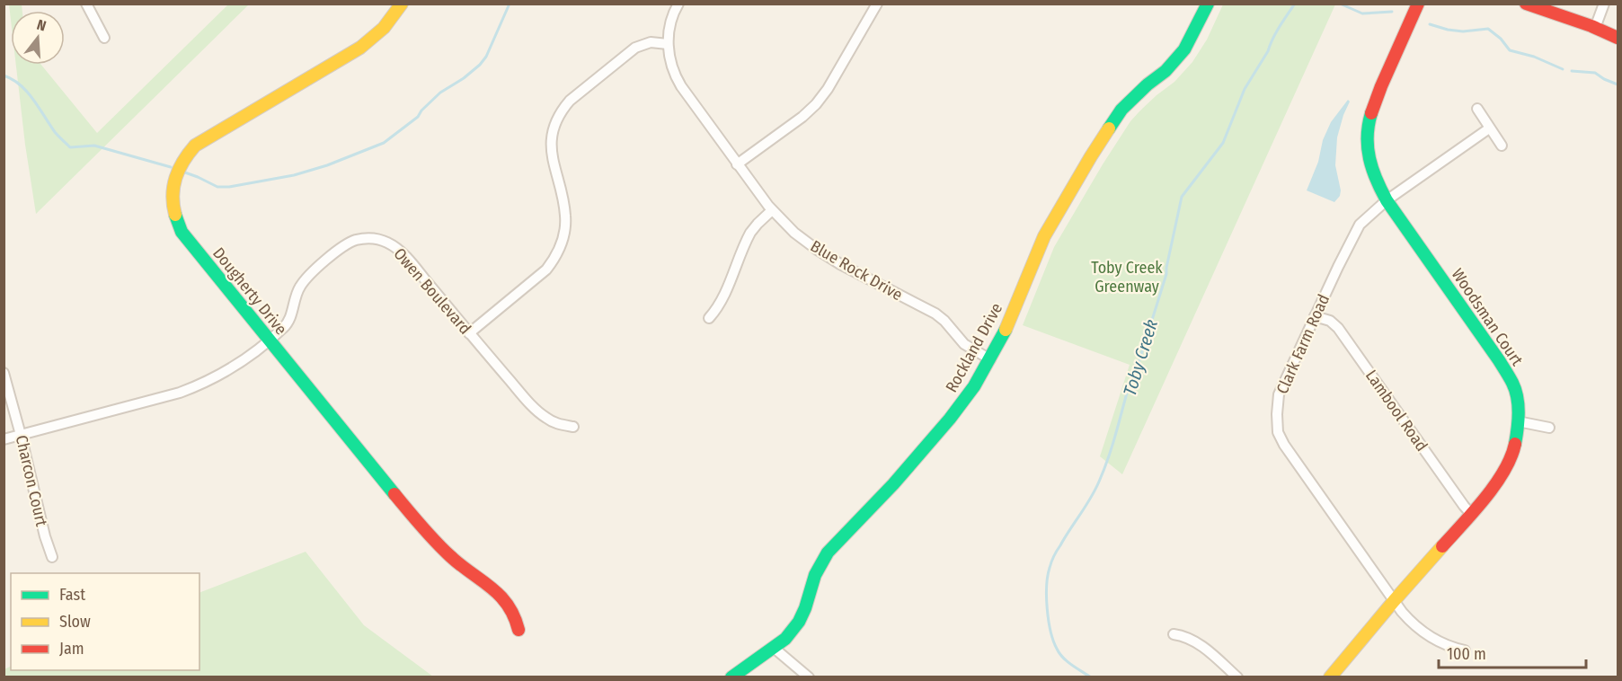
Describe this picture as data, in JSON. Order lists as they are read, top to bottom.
{
  "streets": {
    "street": [
      "Blue Rock Drive",
      "Dougherty Drive",
      "Owen Boulevard",
      "Woodsman Court",
      "Clark Farm Road",
      "Rockland Drive",
      "Lambool Road",
      "Charcon Court"
    ]
  },
  "crossings": [
    ["Blue Rock Drive", "Rockland Drive"],
    ["Dougherty Drive", "Owen Boulevard"],
    ["Owen Boulevard", "Charcon Court"],
    ["Woodsman Court", "Clark Farm Road"],
    ["Woodsman Court", "Lambool Road"],
    ["Clark Farm Road", "Lambool Road"]
  ],
  "water": ["Toby Creek"],
  "parks": ["Toby Creek Greenway"],
  "legend": ["Fast", "Slow", "Jam"],
  "scale_bar": "100 m",
  "north": "top"
}
